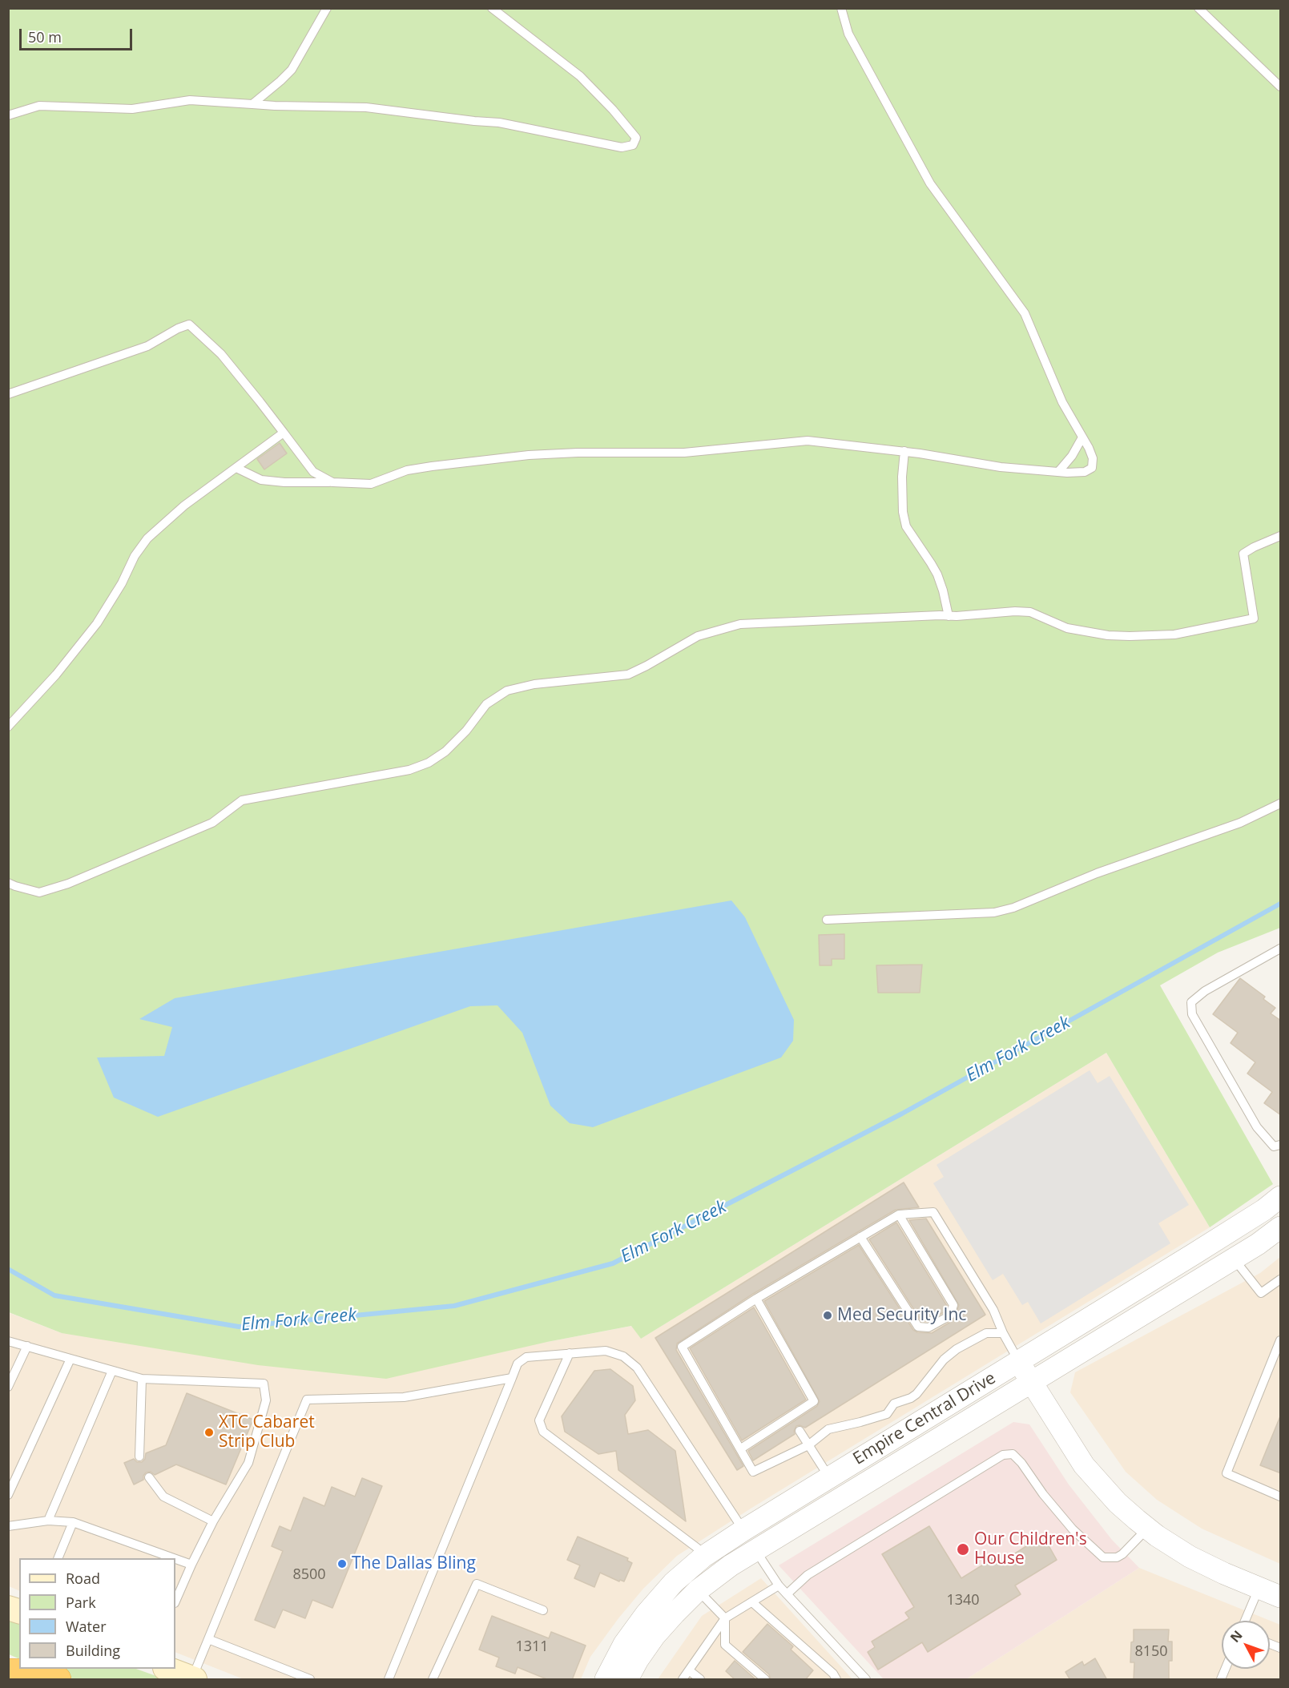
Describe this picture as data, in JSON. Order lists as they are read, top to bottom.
{
  "streets": {
    "street": ["Empire Central Drive"]
  },
  "water": ["Elm Fork Creek"],
  "places": [
    "Med Security Inc",
    "XTC Cabaret Strip Club",
    "Our Children's House",
    "The Dallas Bling"
  ],
  "house_numbers": [
    "8500",
    "1340",
    "1311",
    "8150"
  ],
  "legend": [
    "Road",
    "Park",
    "Water",
    "Building"
  ],
  "scale_bar": "50 m",
  "north": "top left"
}
